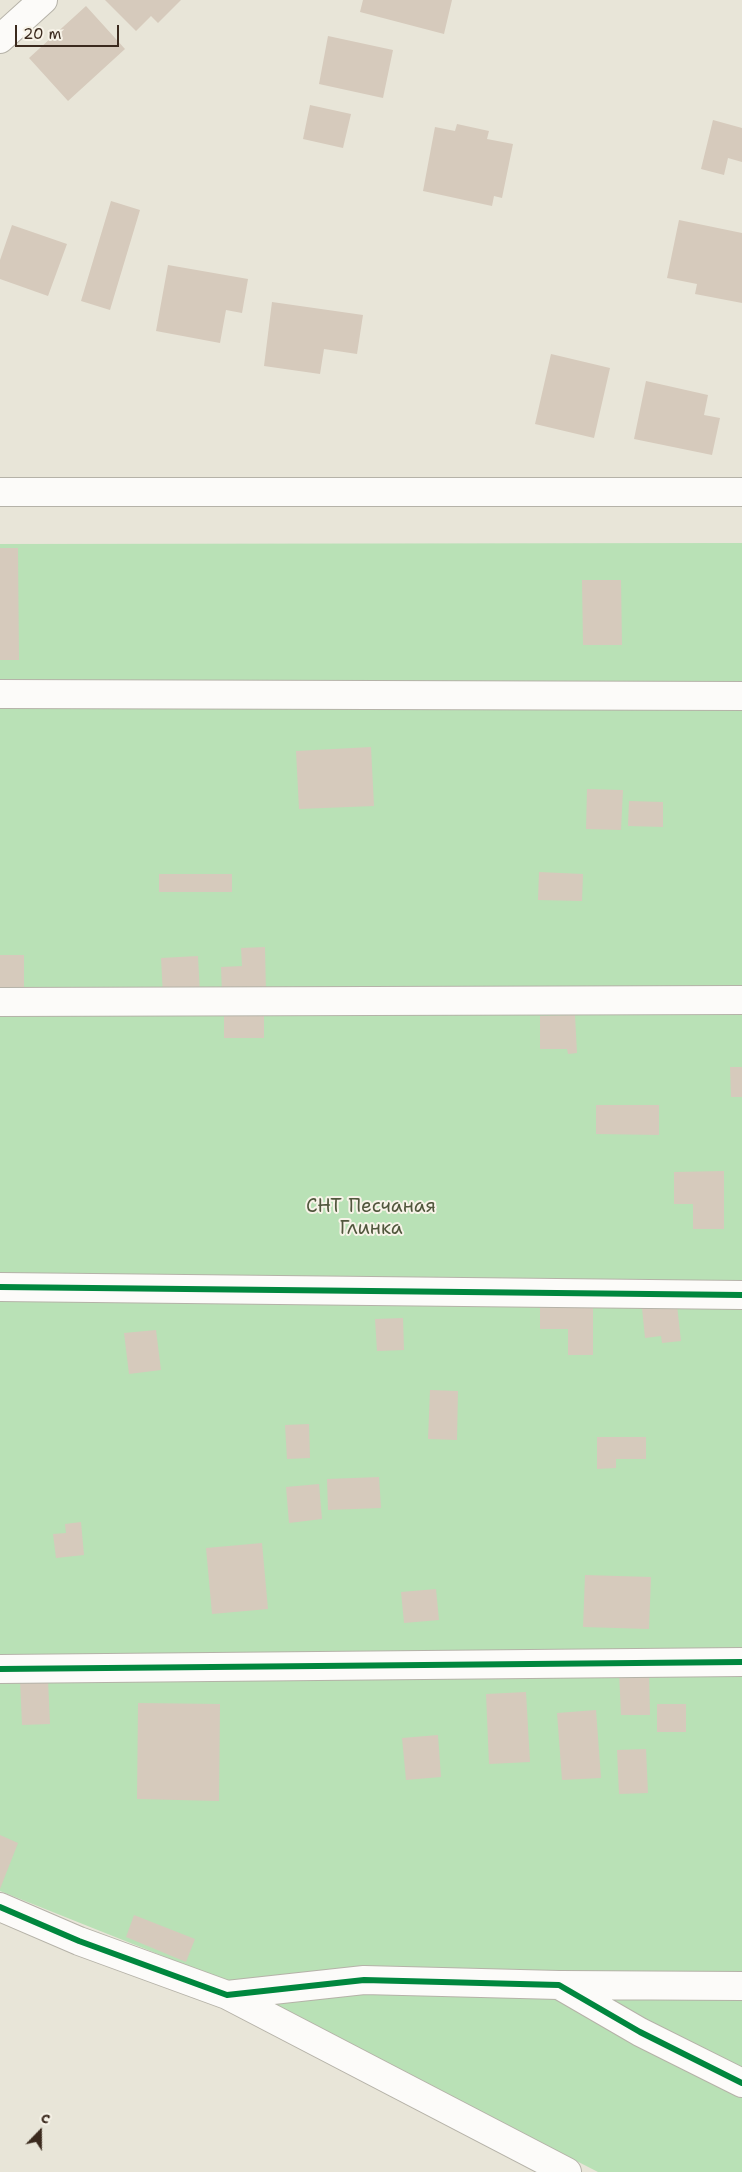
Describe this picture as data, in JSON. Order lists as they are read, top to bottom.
{
  "parks": ["СНТ Песчаная Глинка"],
  "scale_bar": "20 m",
  "north": "top"
}
